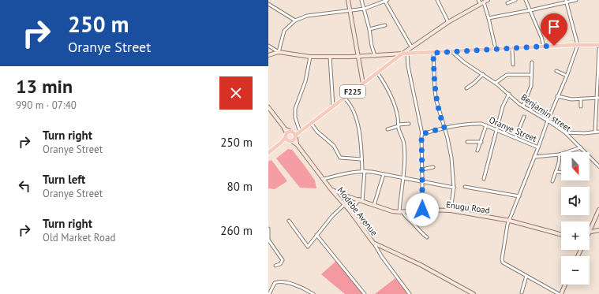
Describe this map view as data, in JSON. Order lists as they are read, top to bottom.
{
  "streets": {
    "main road": ["F225"],
    "street": [
      "Benjamin street",
      "Oranye Street",
      "Enugu Road",
      "Modebe Avenue"
    ]
  },
  "north": "bottom",
  "page": {
    "turn": ["250 m", "Oranye Street"],
    "heading": ["13 min", "990 m · 07:40"],
    "list": [
      {
        "name": "Turn right",
        "note": "Oranye Street",
        "value": "250 m"
      },
      {
        "name": "Turn left",
        "note": "Oranye Street",
        "value": "80 m"
      },
      {
        "name": "Turn right",
        "note": "Old Market Road",
        "value": "260 m"
      }
    ],
    "map_buttons": ["+", "−"]
  }
}
